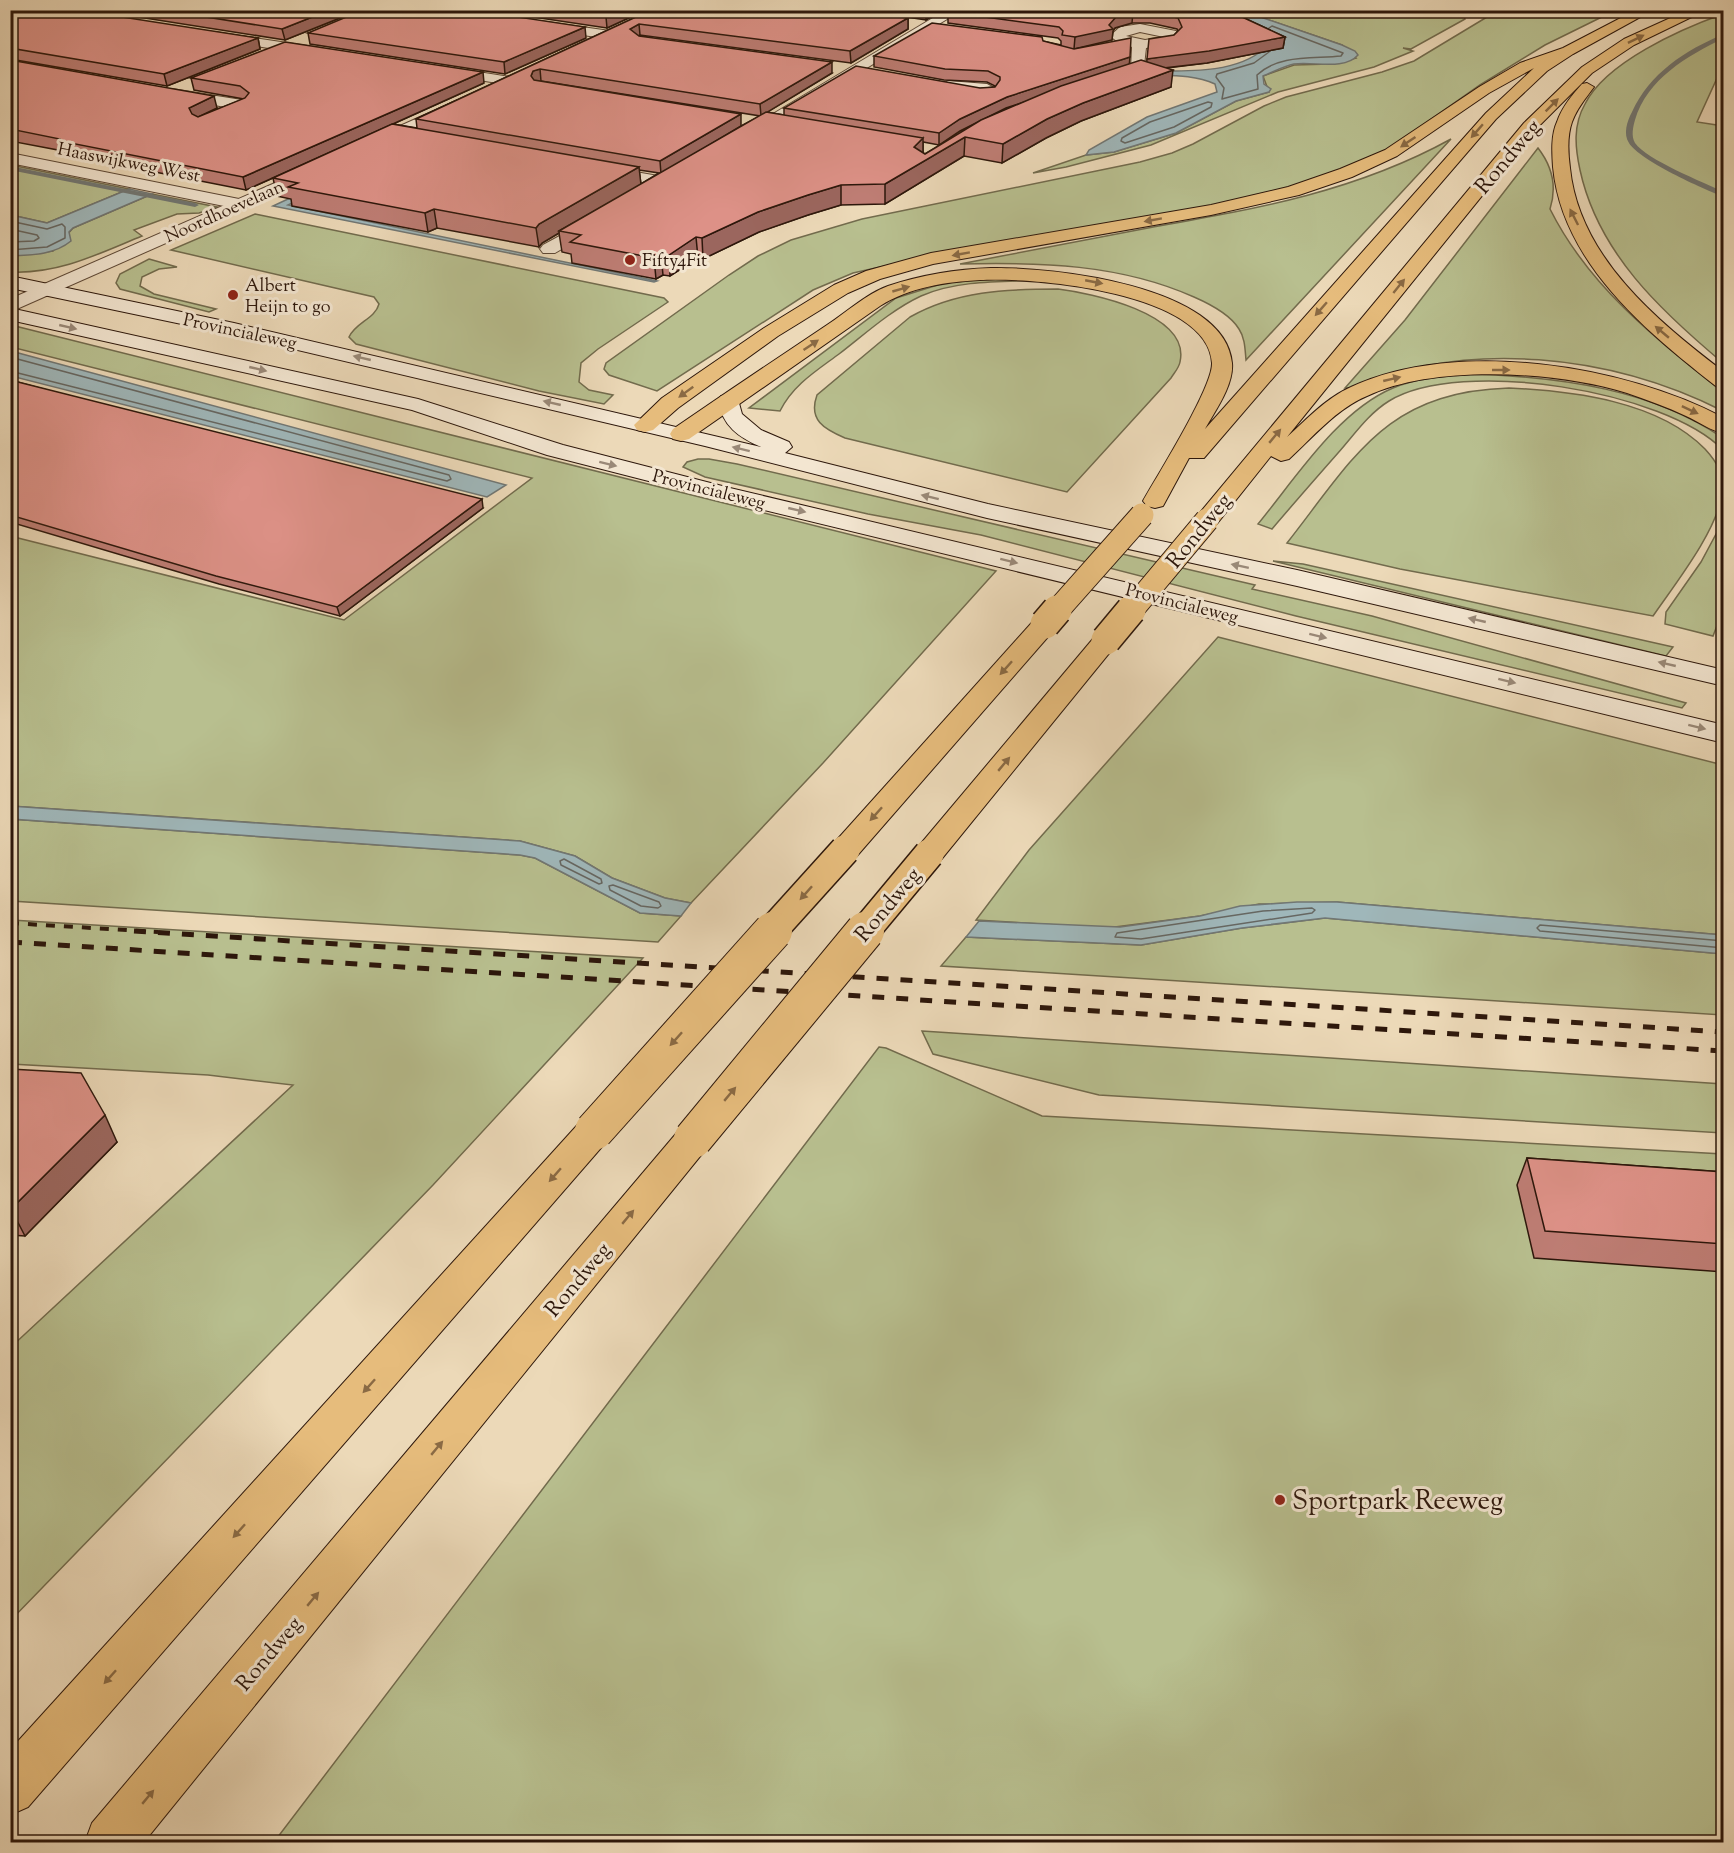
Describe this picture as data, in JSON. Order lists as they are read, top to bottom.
{
  "streets": {
    "highway": ["Rondweg"],
    "street": ["Haaswijkweg West", "Noordhoevelaan", "Provincialeweg"]
  },
  "crossings": [
    ["Haaswijkweg West", "Noordhoevelaan"],
    ["Noordhoevelaan", "Provincialeweg"]
  ],
  "places": ["Fifty4Fit", "Albert Heijn to go", "Sportpark Reeweg"]
}
